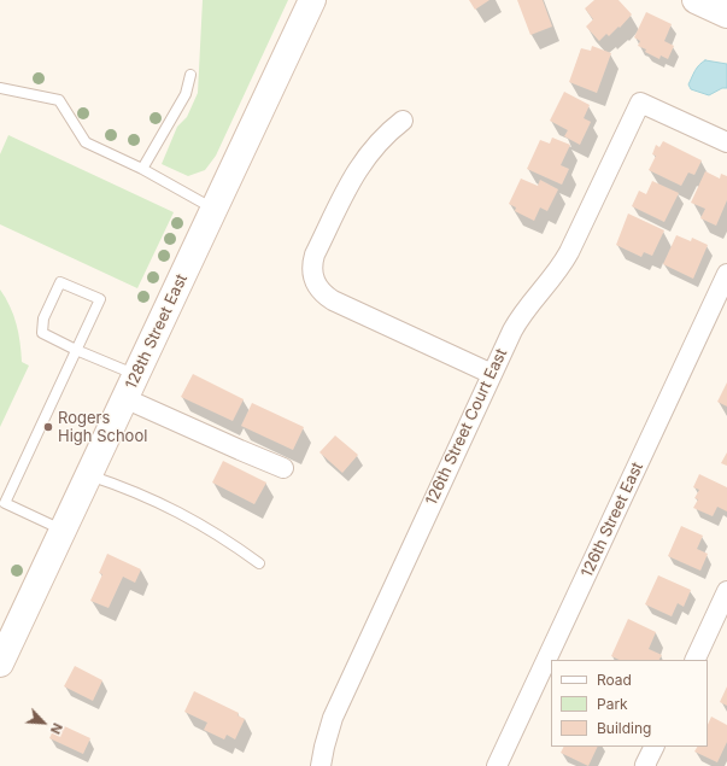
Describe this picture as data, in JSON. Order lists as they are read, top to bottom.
{
  "streets": {
    "street": ["128th Street East", "126th Street Court East", "126th Street East"]
  },
  "places": ["Rogers High School"],
  "legend": ["Road", "Park", "Building"],
  "north": "bottom right"
}
